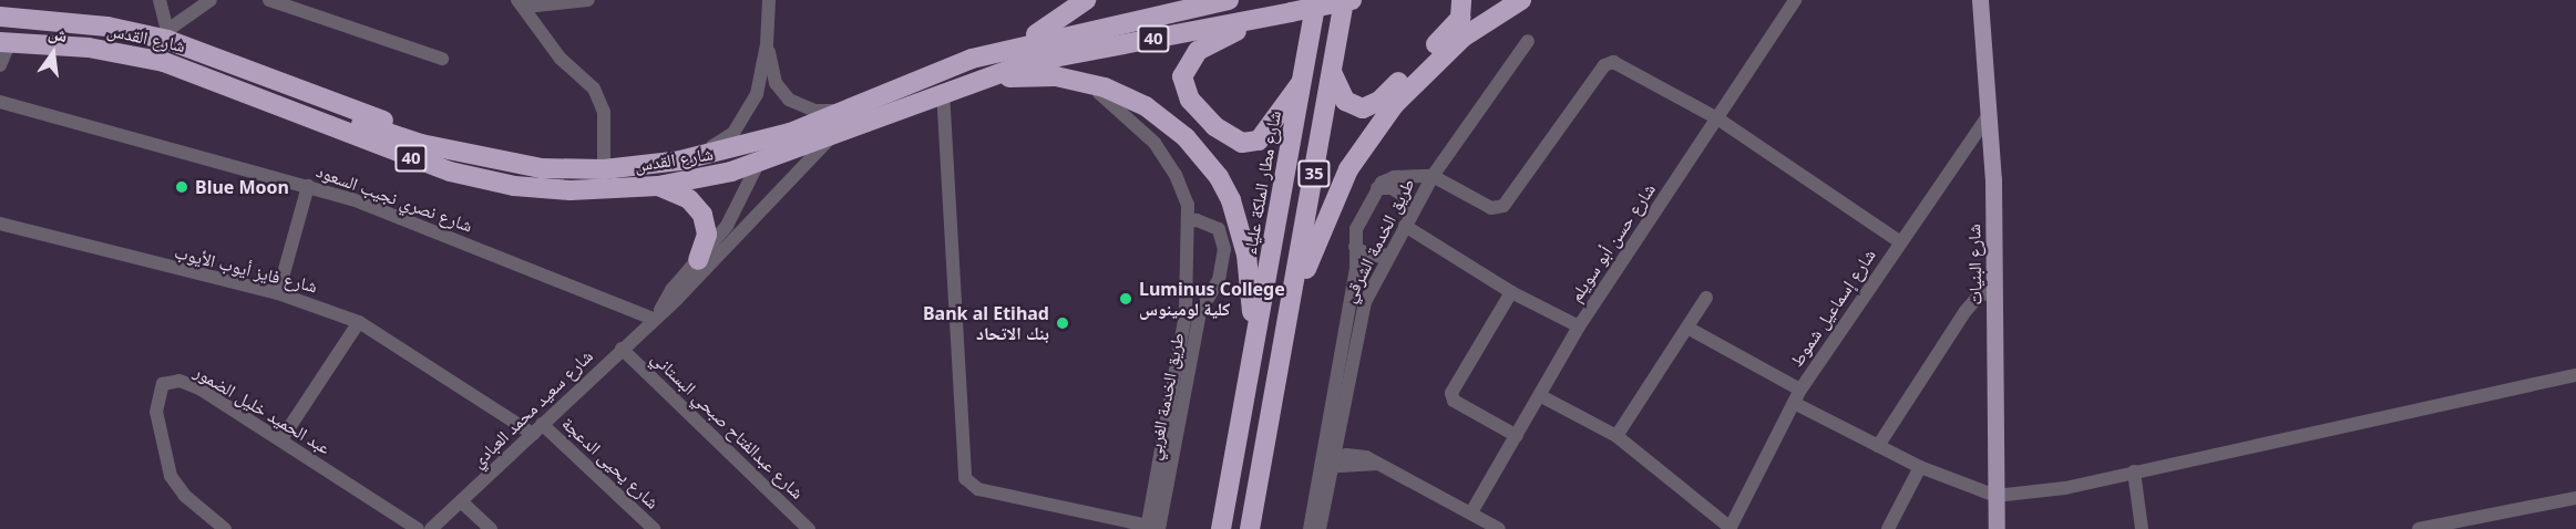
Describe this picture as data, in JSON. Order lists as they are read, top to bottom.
{
  "streets": {
    "highway": [
      "شارع القدس",
      "40",
      "35",
      "شارع مطار الملكة علياء"
    ],
    "main road": ["شارع البنيات"],
    "street": [
      "شارع نصري نجيب السعود",
      "طريق الخدمة الشرقي",
      "شارع حسن أبو سويلم",
      "شارع فايز أيوب الأيوب",
      "شارع إسماعيل شموط",
      "طريق الخدمة الغربي",
      "شارع سعيد محمد العبادي",
      "عبد الحميد خليل الضمور",
      "شارع عبدالفتاح صبحي البستاني",
      "شارع يحيى الدعجة"
    ]
  },
  "crossings": [
    ["شارع القدس", "شارع سعيد محمد العبادي"],
    ["شارع نصري نجيب السعود", "شارع سعيد محمد العبادي"],
    ["شارع البنيات", "شارع إسماعيل شموط"],
    ["شارع فايز أيوب الأيوب", "شارع سعيد محمد العبادي"],
    ["شارع فايز أيوب الأيوب", "شارع يحيى الدعجة"],
    ["شارع سعيد محمد العبادي", "شارع عبدالفتاح صبحي البستاني"],
    ["شارع سعيد محمد العبادي", "شارع يحيى الدعجة"]
  ],
  "places": ["Blue Moon", "Luminus College كلية لومينوس", "Bank al Etihad بنك الاتحاد"],
  "north": "top"
}
